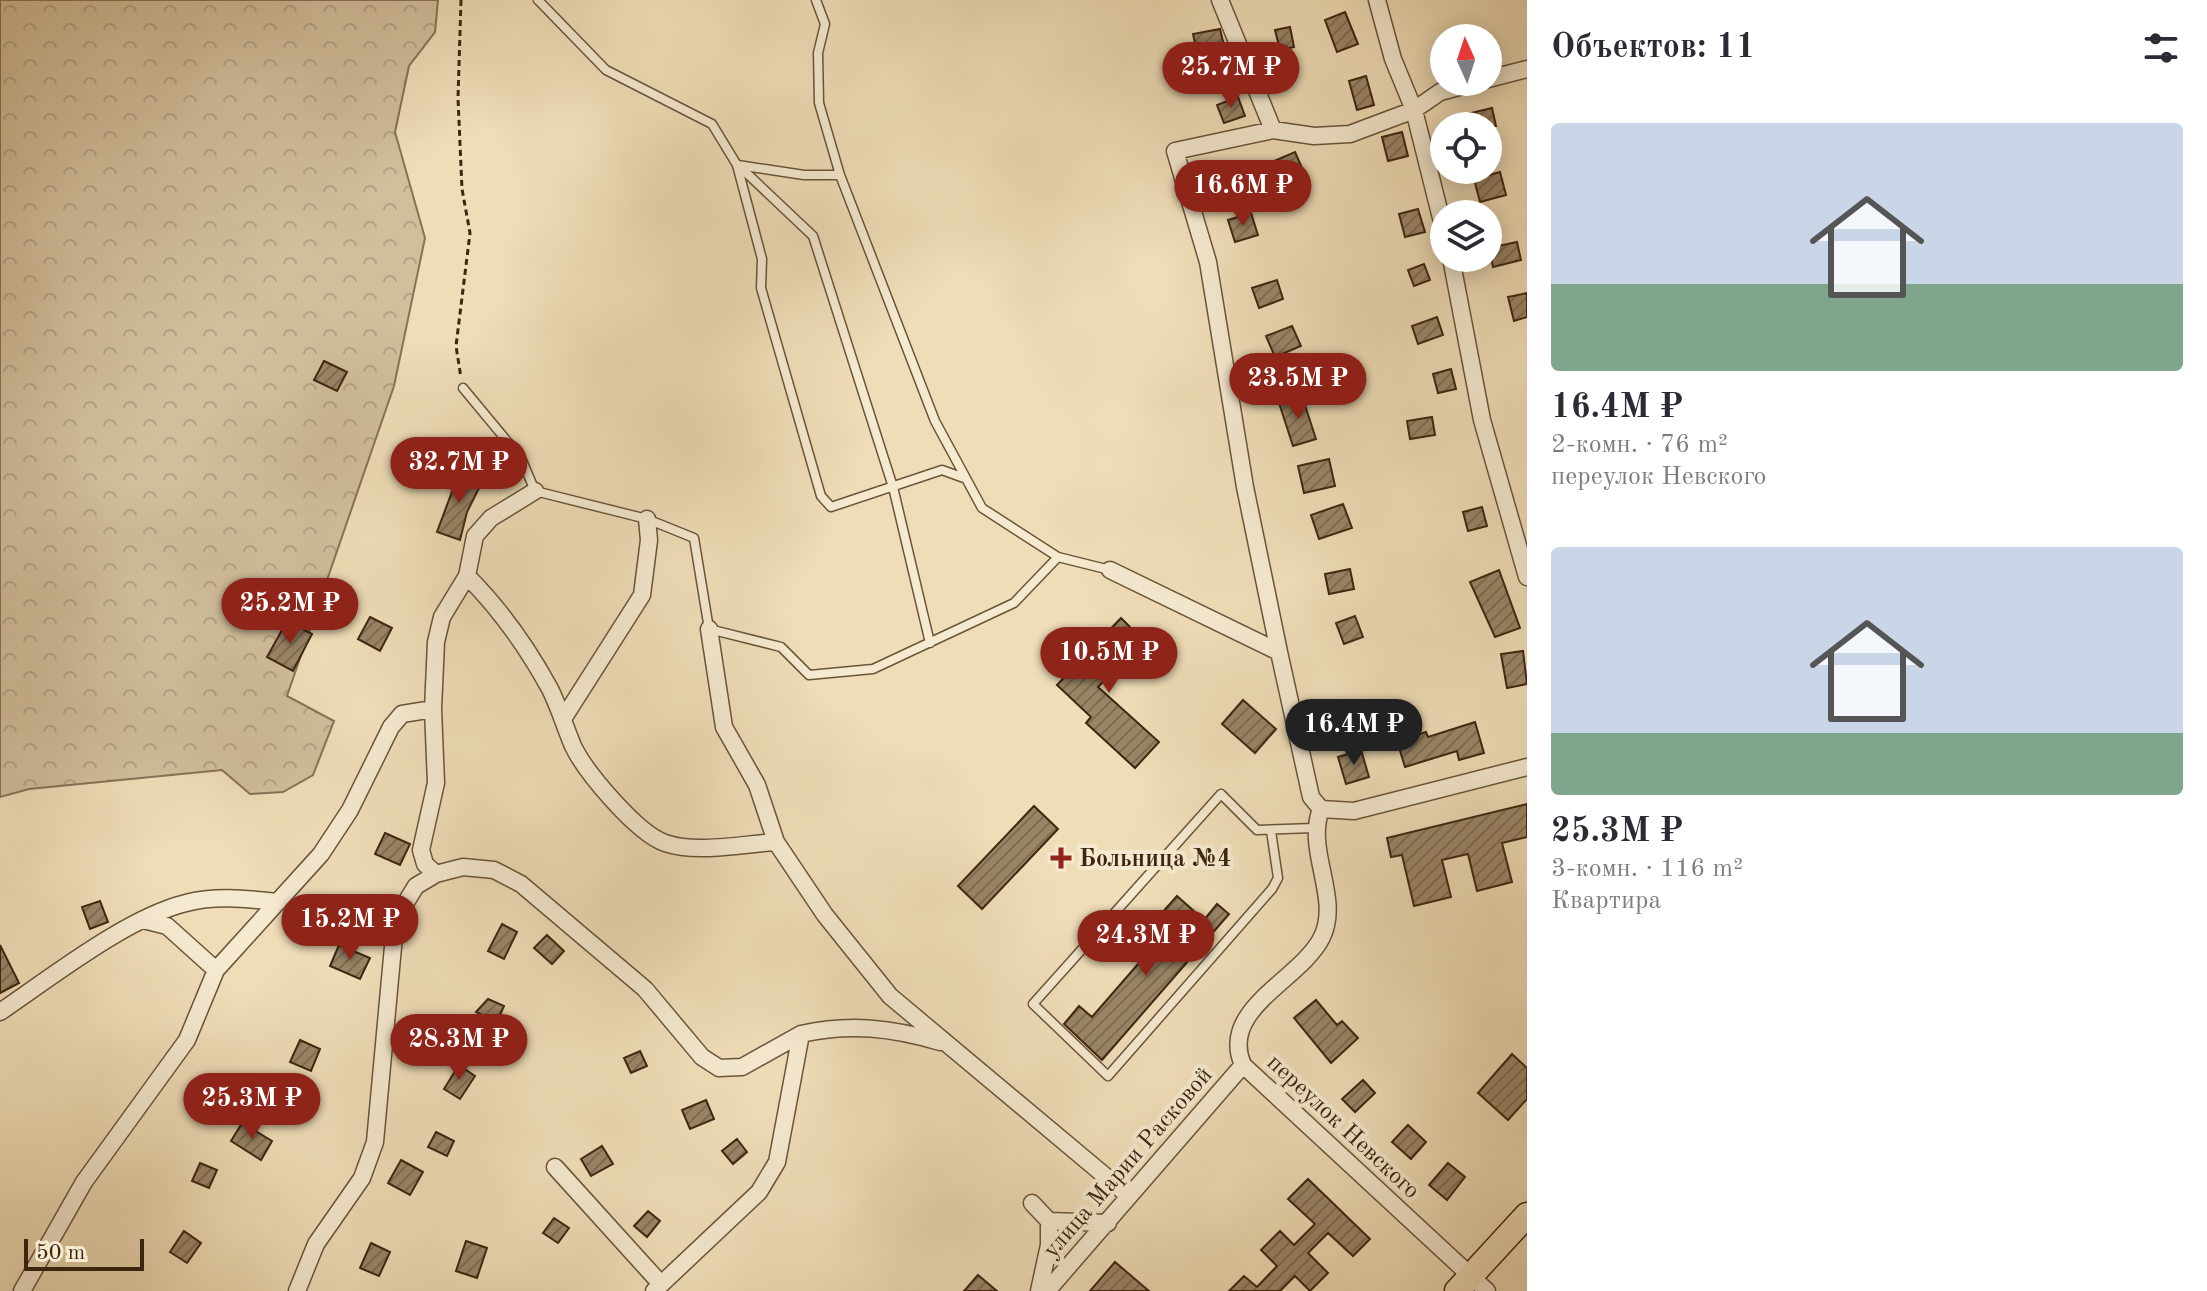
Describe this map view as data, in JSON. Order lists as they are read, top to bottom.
{
  "streets": {
    "street": ["переулок Невского", "улица Марии Расковой"]
  },
  "crossings": [
    ["переулок Невского", "улица Марии Расковой"]
  ],
  "places": {
    "health": ["Больница №4"]
  },
  "scale_bar": "50 m",
  "north": "top",
  "page": {
    "heading": "Объектов: 11",
    "price": [
      "25.7M ₽",
      "16.6M ₽",
      "23.5M ₽",
      "32.7M ₽",
      "25.2M ₽",
      "10.5M ₽",
      "16.4M ₽",
      "15.2M ₽",
      "24.3M ₽",
      "28.3M ₽",
      "25.3M ₽"
    ],
    "list": [
      {
        "name": "16.4M ₽",
        "note": "2-комн. · 76 m² · переулок Невского"
      },
      {
        "name": "25.3M ₽",
        "note": "3-комн. · 116 m² · Квартира"
      }
    ],
    "scale": "50 m"
  }
}
